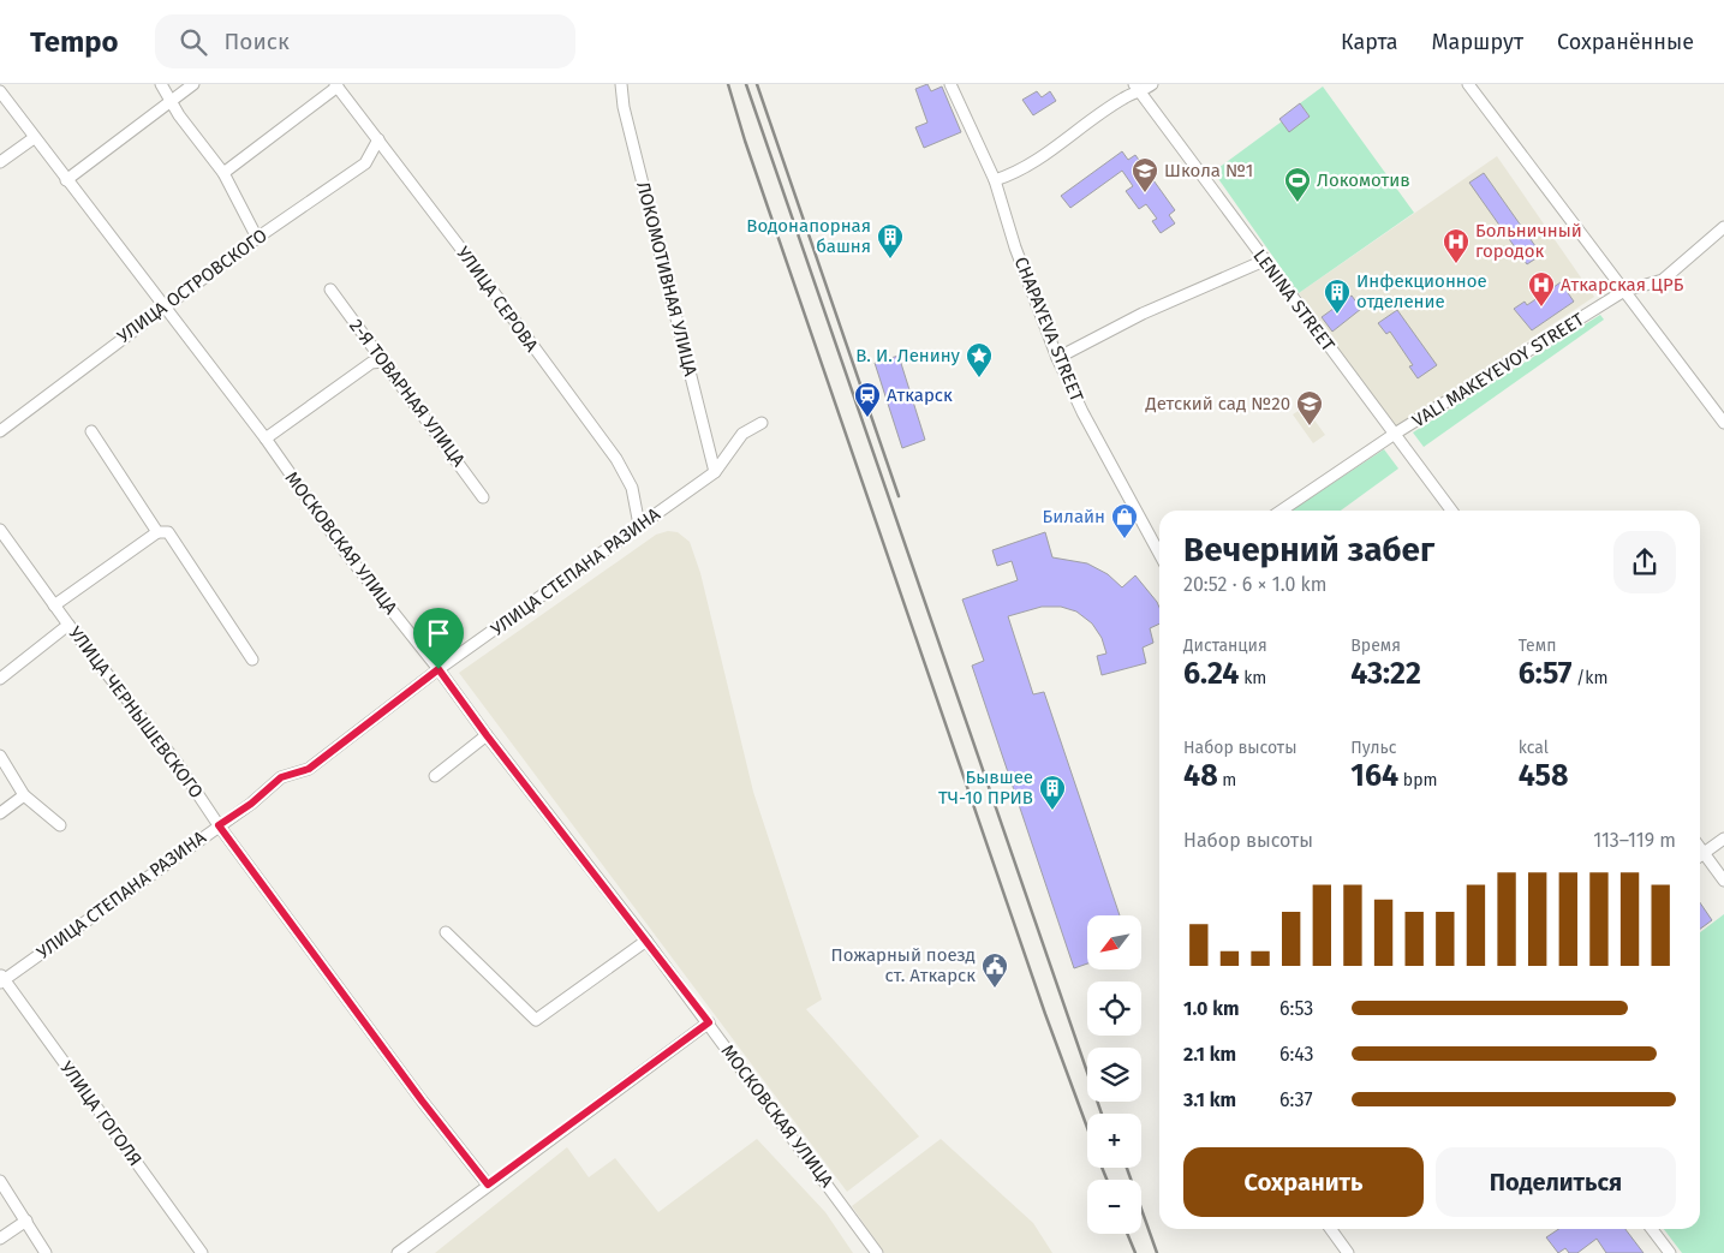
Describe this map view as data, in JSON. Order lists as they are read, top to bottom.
{
  "streets": {
    "street": [
      "ЛОКОМОТИВНАЯ УЛИЦА",
      "УЛИЦА ОСТРОВСКОГО",
      "УЛИЦА СЕРОВА",
      "LENINA STREET",
      "CHAPAYEVA STREET",
      "VALI MAKEYEVOY STREET",
      "2-Я ТОВАРНАЯ УЛИЦА",
      "МОСКОВСКАЯ УЛИЦА",
      "УЛИЦА СТЕПАНА РАЗИНА",
      "УЛИЦА ЧЕРНЫШЕВСКОГО",
      "УЛИЦА ГОГОЛЯ"
    ]
  },
  "crossings": [
    ["ЛОКОМОТИВНАЯ УЛИЦА", "УЛИЦА СТЕПАНА РАЗИНА"],
    ["УЛИЦА ОСТРОВСКОГО", "УЛИЦА СЕРОВА"],
    ["УЛИЦА ОСТРОВСКОГО", "МОСКОВСКАЯ УЛИЦА"],
    ["УЛИЦА СЕРОВА", "УЛИЦА СТЕПАНА РАЗИНА"],
    ["LENINA STREET", "VALI MAKEYEVOY STREET"],
    ["МОСКОВСКАЯ УЛИЦА", "УЛИЦА СТЕПАНА РАЗИНА"],
    ["УЛИЦА СТЕПАНА РАЗИНА", "УЛИЦА ЧЕРНЫШЕВСКОГО"],
    ["УЛИЦА СТЕПАНА РАЗИНА", "УЛИЦА ГОГОЛЯ"]
  ],
  "places": {
    "school or university": ["Школа №1", "Детский сад №20"],
    "sports": ["Локомотив"],
    "building": ["Водонапорная башня", "Инфекционное отделение", "Бывшее ТЧ-10 ПРИВ"],
    "hospital": ["Больничный городок", "Аткарская ЦРБ"],
    "place": ["В. И. Ленину"],
    "station": ["Аткарск"],
    "shop": ["Билайн"],
    "public building": ["Пожарный поезд ст. Аткарск"]
  },
  "north": "bottom left",
  "page": {
    "header": "Tempo",
    "search": "Поиск",
    "nav": ["Карта", "Маршрут", "Сохранённые"],
    "heading": ["Вечерний забег", "20:52 · 6 × 1.0 km"],
    "stats": [
      ["Дистанция", "6.24 km"],
      ["Время", "43:22"],
      ["Темп", "6:57 /km"],
      ["Набор высоты", "48 m"],
      ["Пульс", "164 bpm"],
      ["kcal", "458"]
    ],
    "chart": ["Набор высоты", "113–119 m"],
    "map_buttons": ["+", "−"],
    "list": [
      {
        "name": "1.0 km",
        "note": "6:53"
      },
      {
        "name": "2.1 km",
        "note": "6:43"
      },
      {
        "name": "3.1 km",
        "note": "6:37"
      }
    ],
    "buttons": ["Сохранить", "Поделиться"]
  }
}
